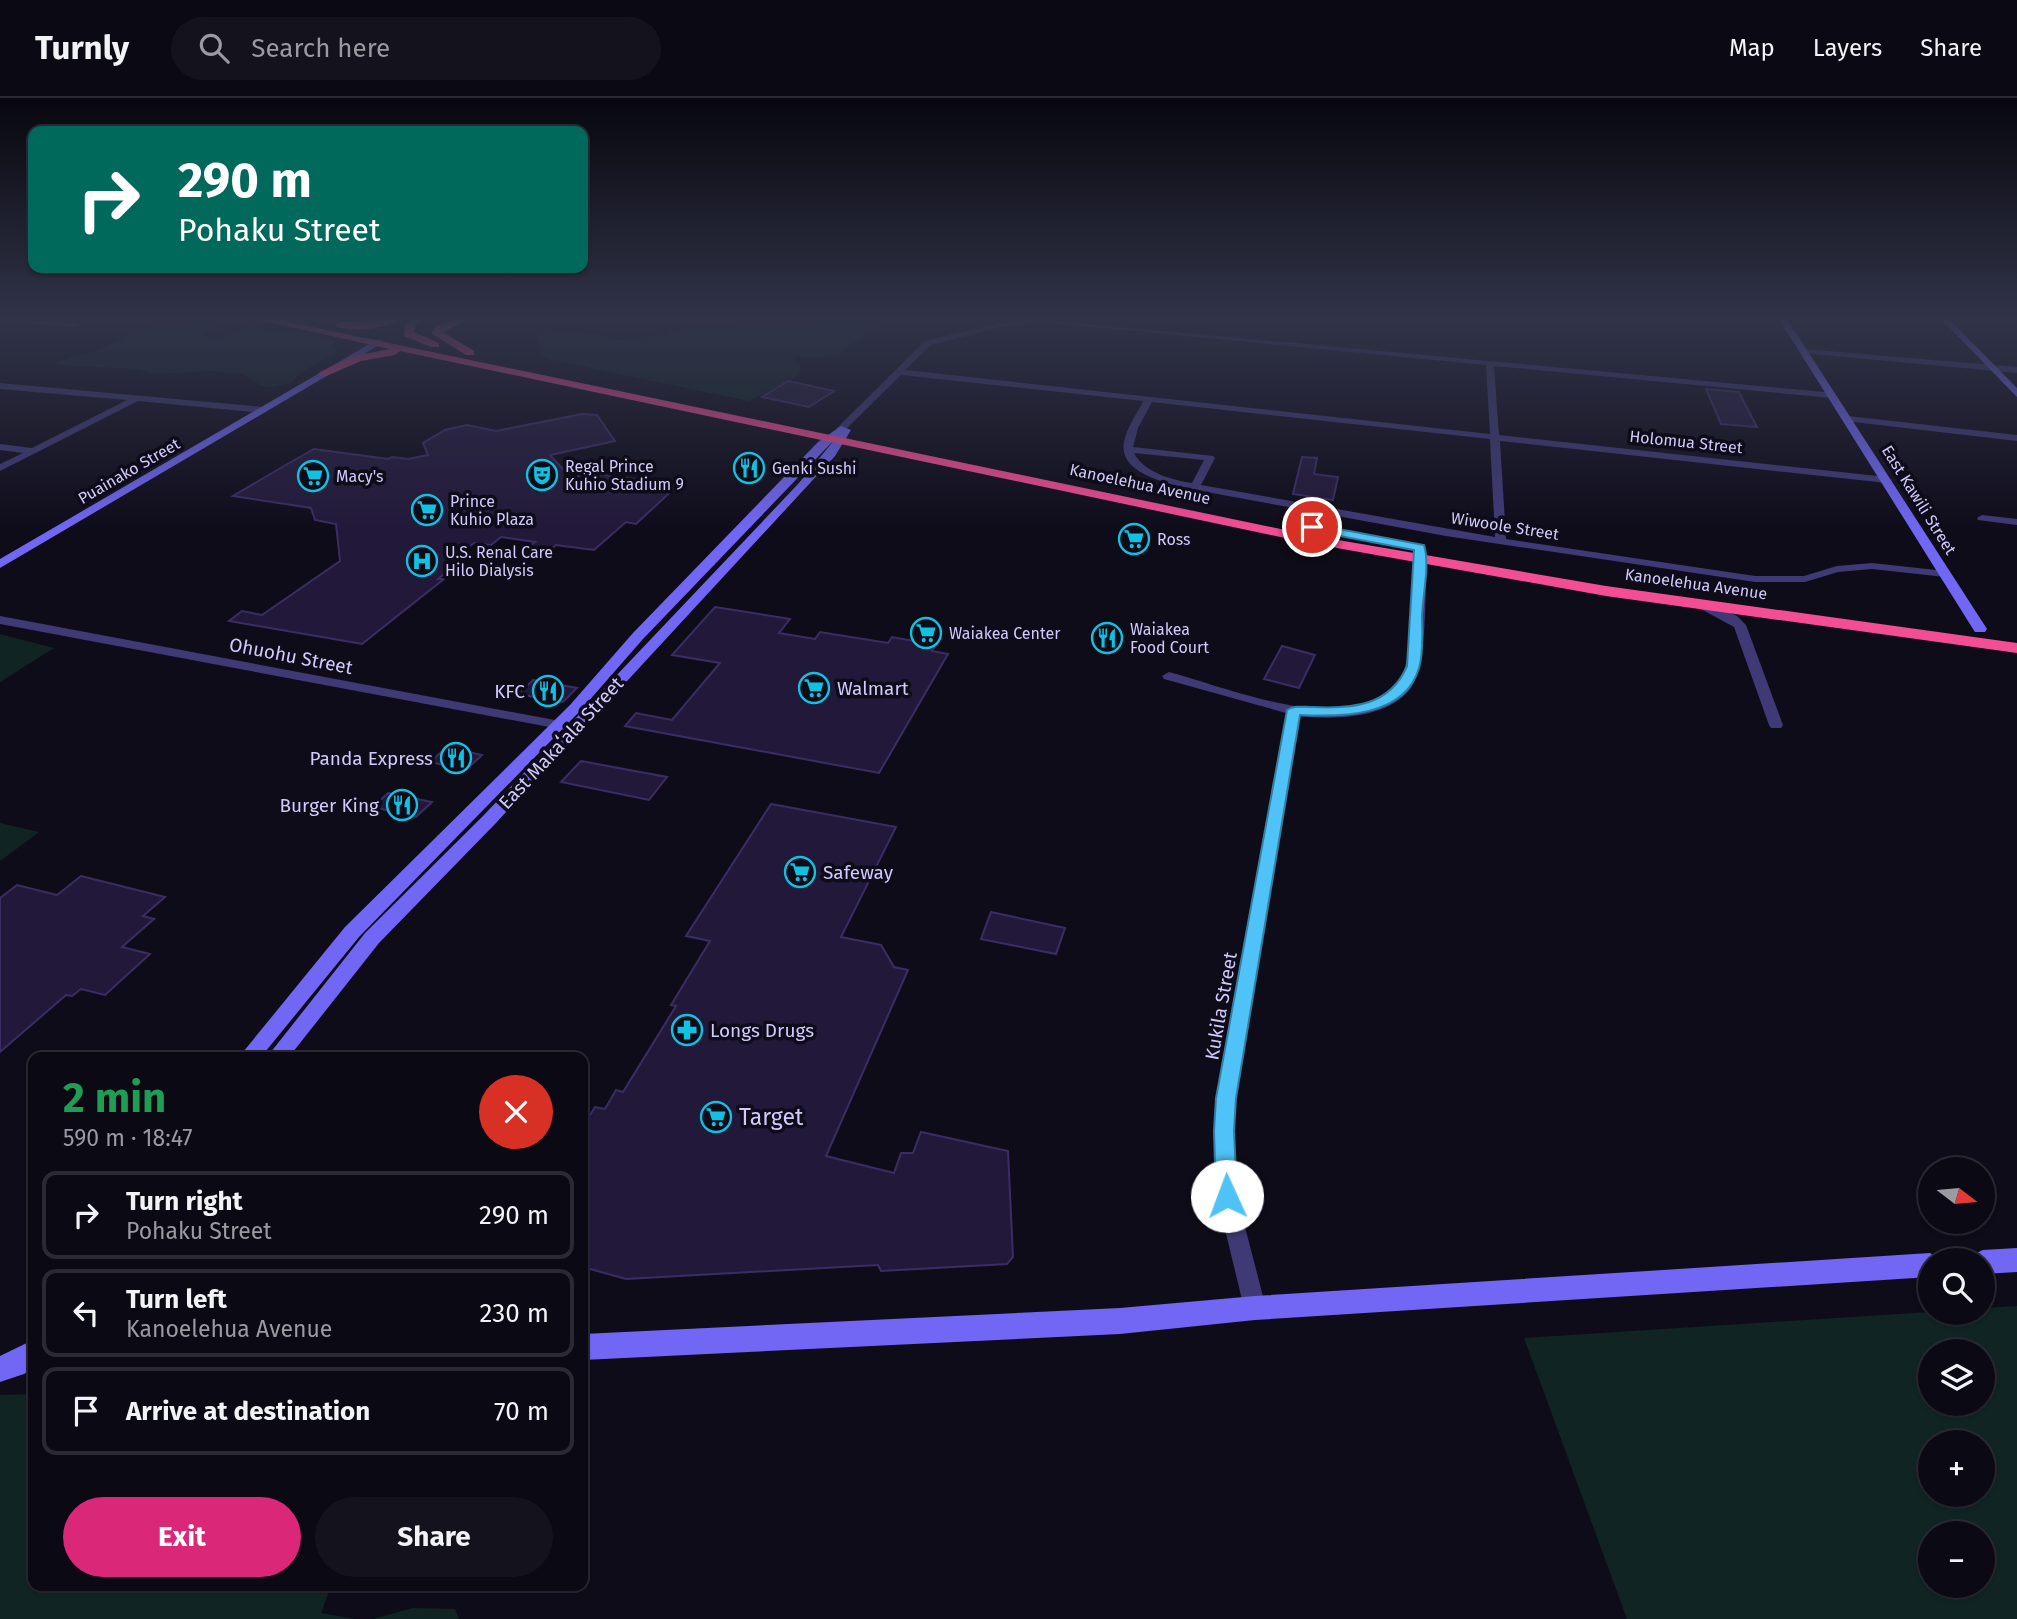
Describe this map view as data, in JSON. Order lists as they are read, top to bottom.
{
  "streets": {
    "highway": ["Kanoelehua Avenue"],
    "street": [
      "Holomua Street",
      "Puainako Street",
      "East Kawili Street",
      "Wiwoole Street",
      "Ohuohu Street",
      "East Makaʻala Street",
      "Kukila Street"
    ]
  },
  "crossings": [
    ["Holomua Street", "East Kawili Street"],
    ["Kanoelehua Avenue", "East Kawili Street"],
    ["Kanoelehua Avenue", "East Makaʻala Street"],
    ["East Kawili Street", "Wiwoole Street"],
    ["Ohuohu Street", "East Makaʻala Street"]
  ],
  "places": {
    "restaurant": [
      "Genki Sushi",
      "Waiakea Food Court",
      "KFC",
      "Panda Express",
      "Burger King"
    ],
    "theatre": ["Regal Prince Kuhio Stadium 9"],
    "supermarket": [
      "Macy's",
      "Prince Kuhio Plaza",
      "Ross",
      "Waiakea Center",
      "Walmart",
      "Safeway",
      "Target"
    ],
    "hospital": ["U.S. Renal Care Hilo Dialysis"],
    "pharmacy": ["Longs Drugs"]
  },
  "north": "right",
  "page": {
    "header": "Turnly",
    "search": "Search here",
    "nav": ["Map", "Layers", "Share"],
    "turn": ["290 m", "Pohaku Street"],
    "heading": ["2 min", "590 m · 18:47"],
    "map_buttons": ["+", "−"],
    "list": [
      {
        "name": "Turn right",
        "note": "Pohaku Street",
        "value": "290 m"
      },
      {
        "name": "Turn left",
        "note": "Kanoelehua Avenue",
        "value": "230 m"
      },
      {
        "name": "Arrive at destination",
        "value": "70 m"
      }
    ],
    "buttons": ["Exit", "Share"]
  }
}
